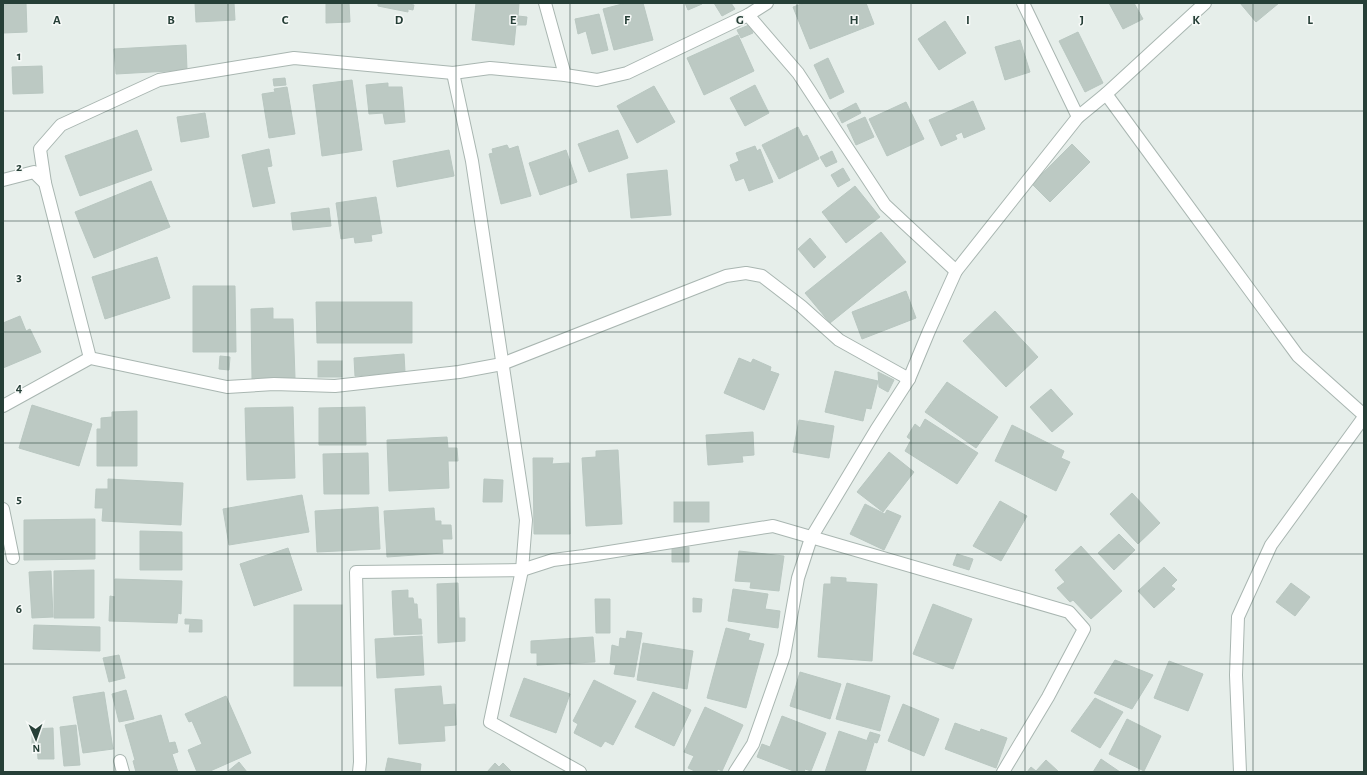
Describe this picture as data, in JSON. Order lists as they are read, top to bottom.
{
  "north": "bottom",
  "grid": {
    "columns": [
      "A",
      "B",
      "C",
      "D",
      "E",
      "F",
      "G",
      "H",
      "I",
      "J",
      "K",
      "L"
    ],
    "rows": [
      "1",
      "2",
      "3",
      "4",
      "5",
      "6"
    ]
  }
}
